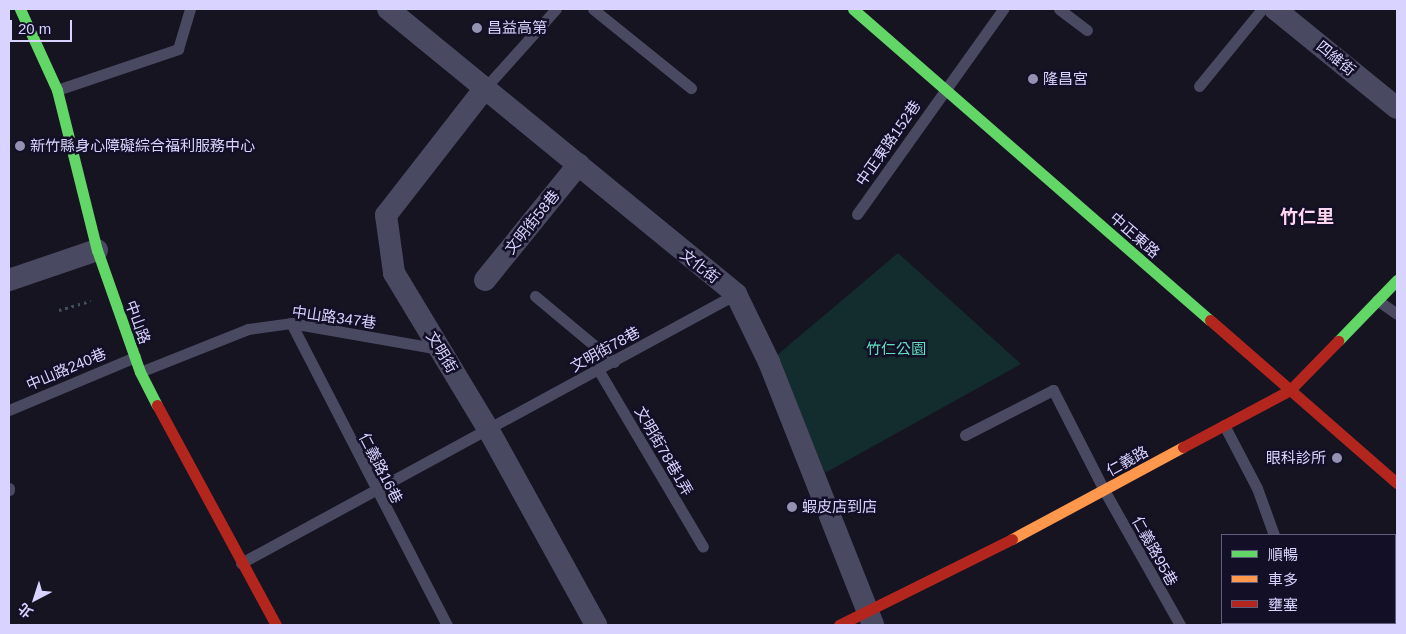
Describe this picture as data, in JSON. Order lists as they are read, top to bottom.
{
  "streets": {
    "street": [
      "四維街",
      "文明街58巷",
      "中正東路",
      "文化街",
      "中山路",
      "文明街",
      "仁義路"
    ],
    "lane": [
      "中正東路152巷",
      "中山路347巷",
      "文明街78巷",
      "中山路240巷",
      "文明街78巷1弄",
      "仁義路16巷",
      "仁義路95巷"
    ]
  },
  "crossings": [
    ["中正東路152巷", "中正東路"],
    ["文明街58巷", "文化街"],
    ["中正東路", "仁義路"],
    ["文化街", "文明街78巷"],
    ["文化街", "文明街"],
    ["文化街", "仁義路"],
    ["中山路347巷", "中山路"],
    ["中山路347巷", "文明街"],
    ["中山路347巷", "仁義路16巷"],
    ["中山路", "文明街78巷"],
    ["中山路", "中山路240巷"],
    ["文明街78巷", "文明街"],
    ["文明街78巷", "文明街78巷1弄"],
    ["文明街78巷", "仁義路16巷"],
    ["仁義路", "仁義路95巷"]
  ],
  "districts": ["竹仁里"],
  "parks": ["竹仁公園"],
  "places": [
    "昌益高第",
    "隆昌宮",
    "新竹縣身心障礙綜合福利服務中心",
    "眼科診所",
    "蝦皮店到店"
  ],
  "legend": ["順暢", "車多", "壅塞"],
  "scale_bar": "20 m",
  "north": "bottom left"
}
